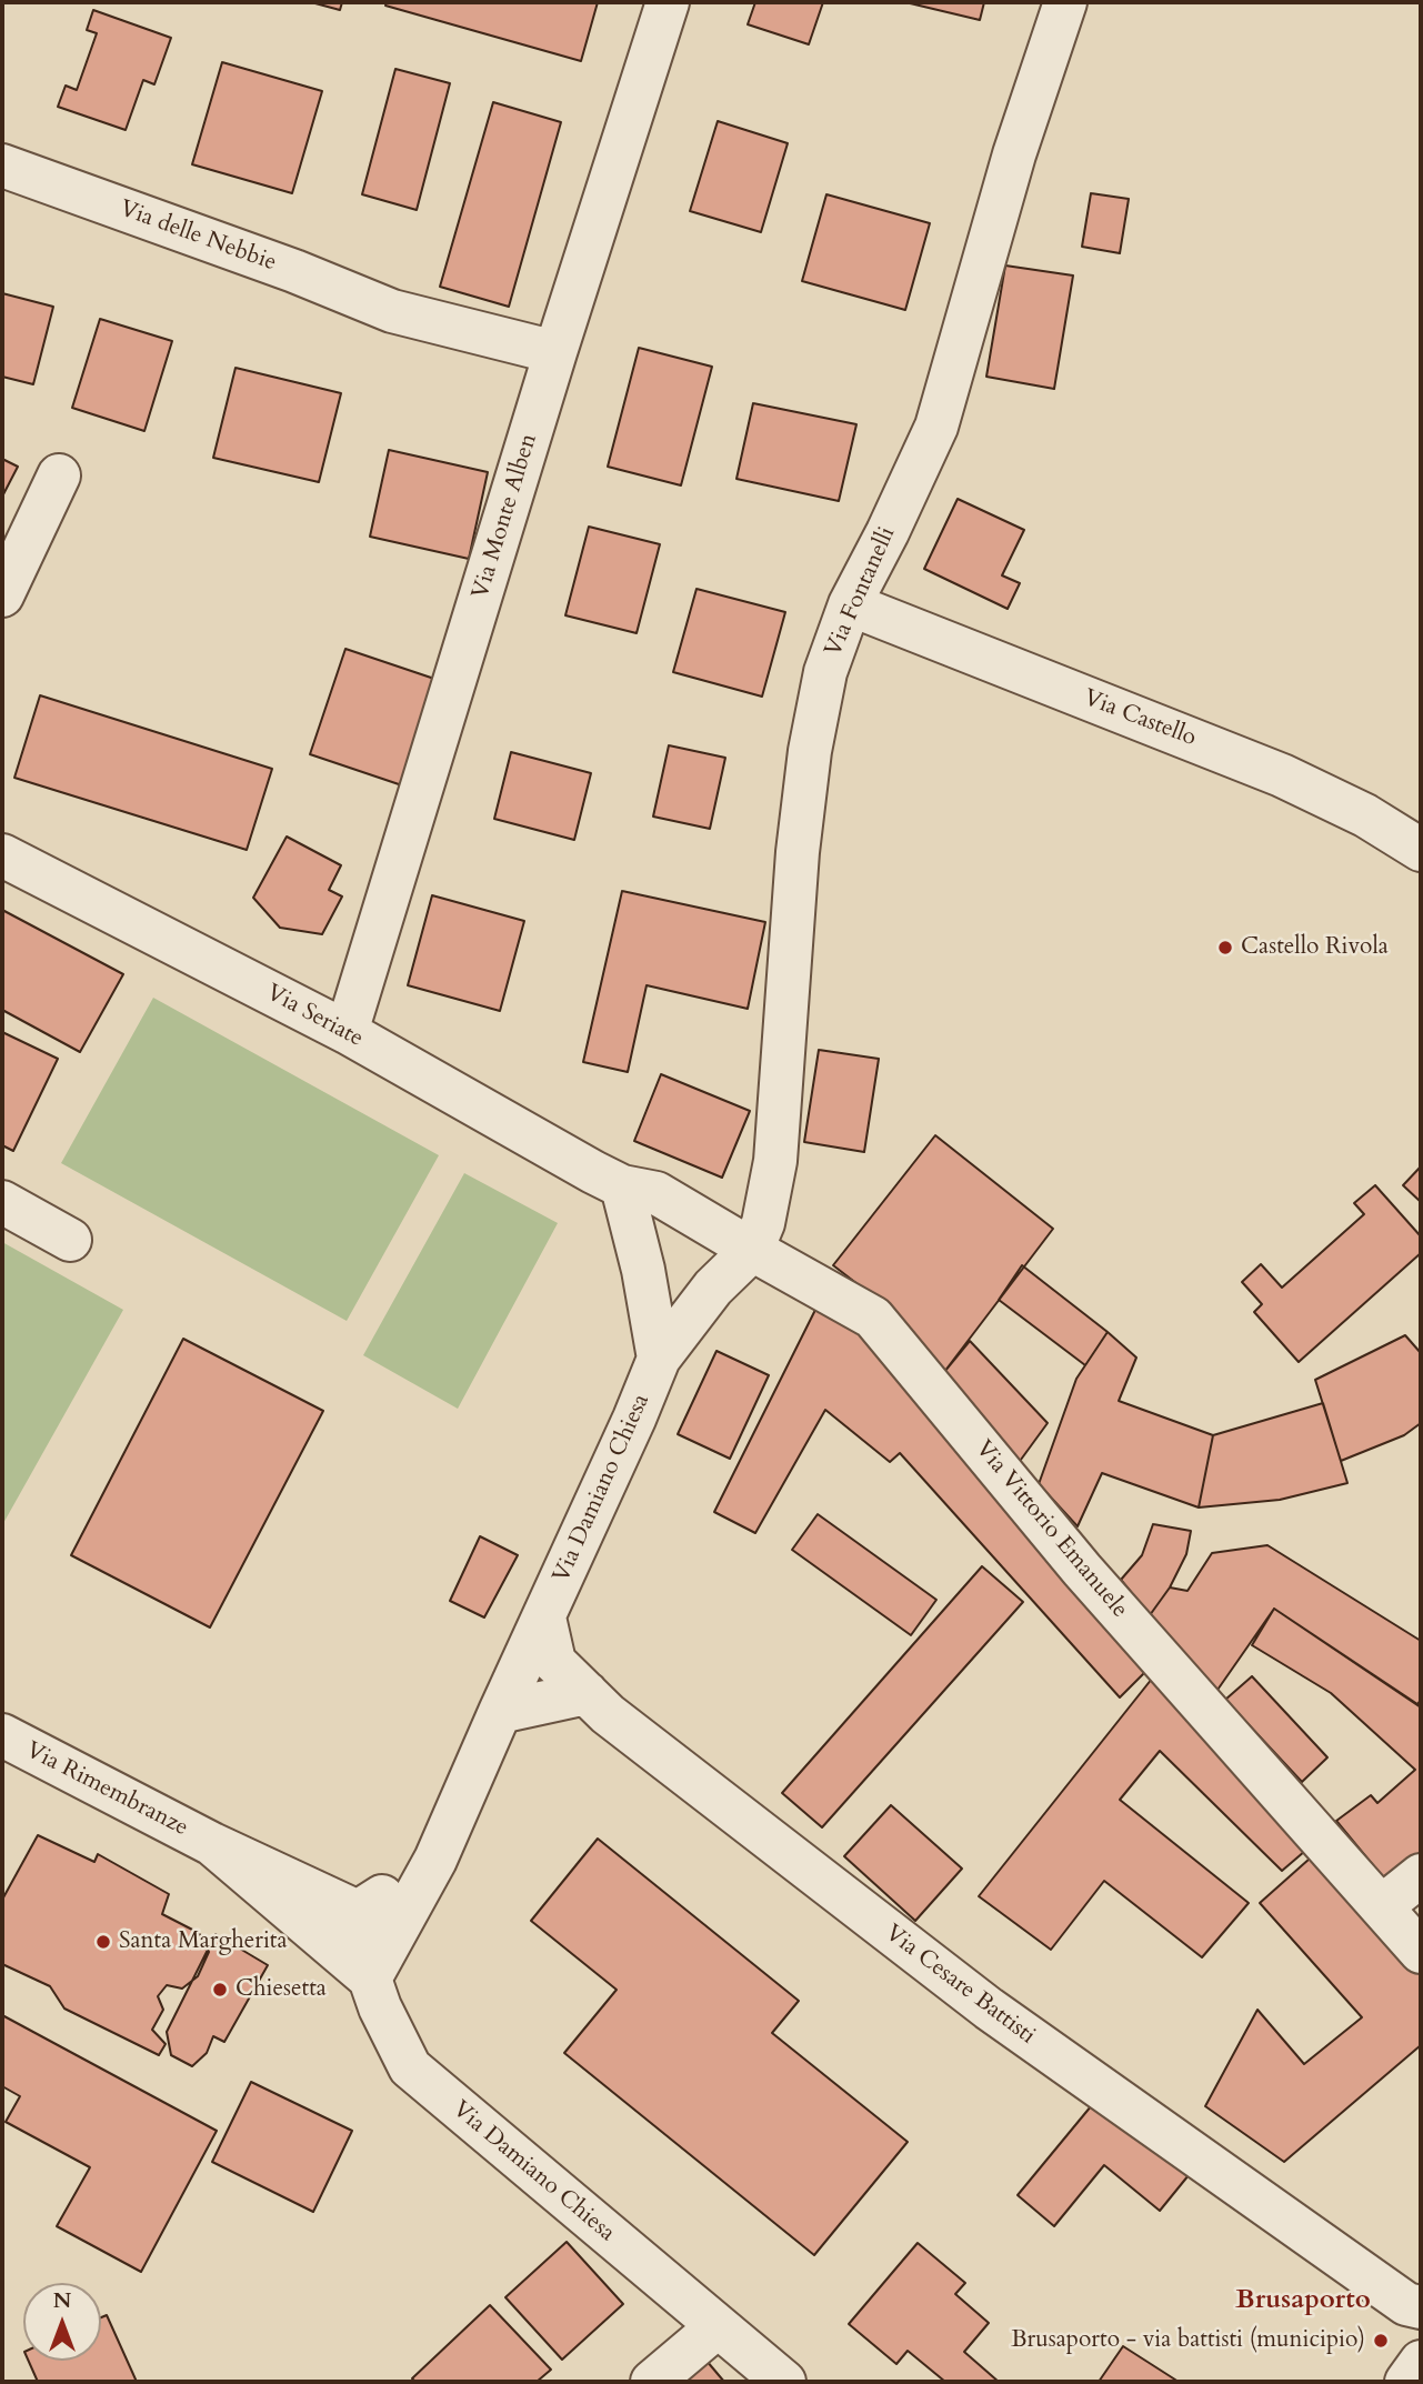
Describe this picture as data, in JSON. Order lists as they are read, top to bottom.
{
  "streets": {
    "street": [
      "Via delle Nebbie",
      "Via Monte Alben",
      "Via Fontanelli",
      "Via Castello",
      "Via Seriate",
      "Via Damiano Chiesa",
      "Via Vittorio Emanuele",
      "Via Rimembranze",
      "Via Cesare Battisti"
    ]
  },
  "crossings": [
    ["Via delle Nebbie", "Via Monte Alben"],
    ["Via Monte Alben", "Via Seriate"],
    ["Via Fontanelli", "Via Castello"],
    ["Via Fontanelli", "Via Damiano Chiesa"],
    ["Via Fontanelli", "Via Vittorio Emanuele"],
    ["Via Seriate", "Via Vittorio Emanuele"],
    ["Via Damiano Chiesa", "Via Vittorio Emanuele"],
    ["Via Damiano Chiesa", "Via Rimembranze"],
    ["Via Damiano Chiesa", "Via Cesare Battisti"]
  ],
  "districts": ["Brusaporto"],
  "places": [
    "Castello Rivola",
    "Santa Margherita",
    "Chiesetta",
    "Brusaporto - via battisti (municipio)"
  ],
  "north": "top"
}
